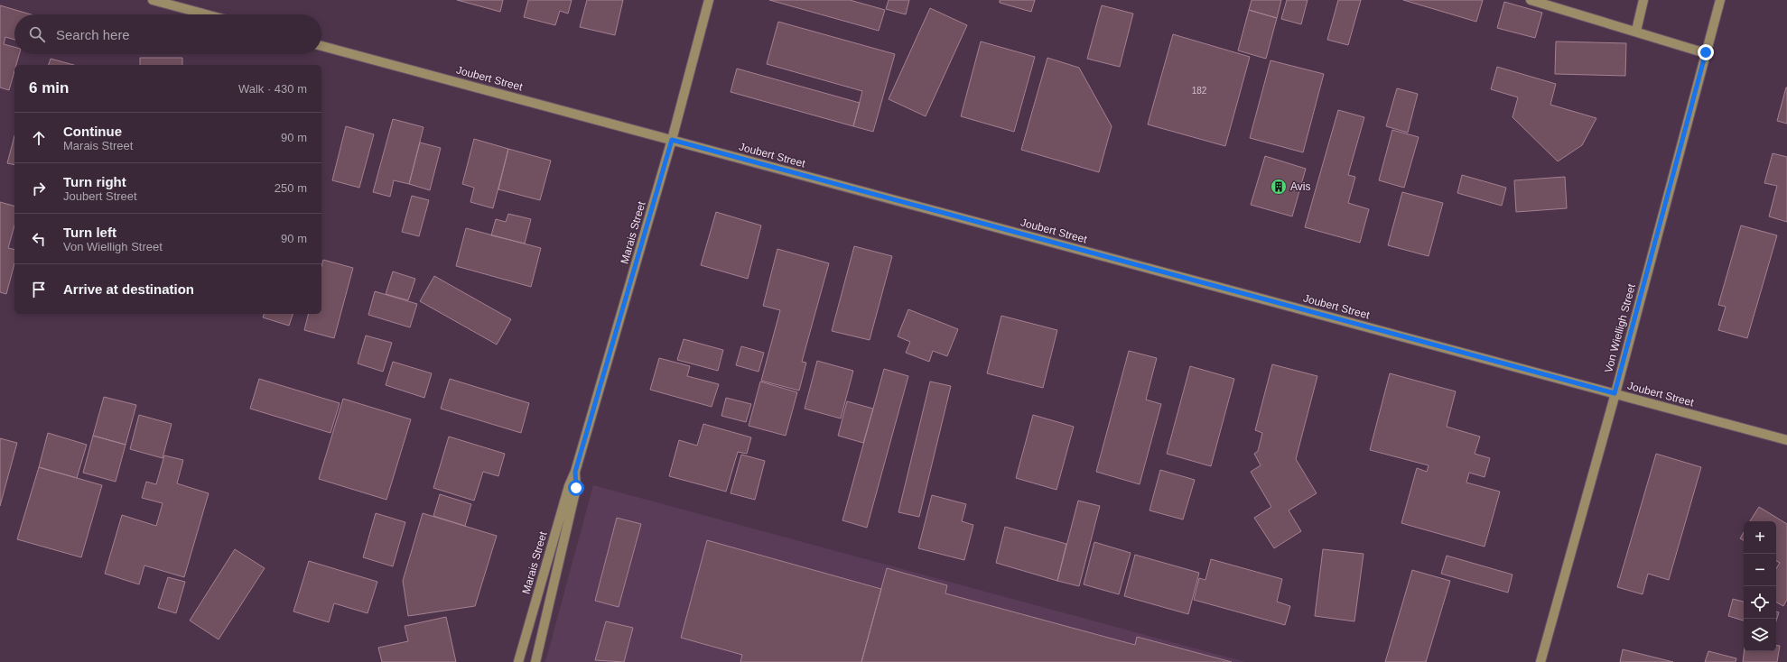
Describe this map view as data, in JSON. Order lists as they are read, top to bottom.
{
  "streets": {
    "street": ["Joubert Street", "Marais Street", "Von Wielligh Street"]
  },
  "crossings": [
    ["Joubert Street", "Marais Street"],
    ["Joubert Street", "Von Wielligh Street"]
  ],
  "places": {
    "building": ["Avis"]
  },
  "house_numbers": ["182"],
  "page": {
    "search": "Search here",
    "heading": ["6 min", "Walk · 430 m"],
    "list": [
      ["Continue", "Marais Street", "90 m"],
      ["Turn right", "Joubert Street", "250 m"],
      ["Turn left", "Von Wielligh Street", "90 m"],
      "Arrive at destination"
    ],
    "map_buttons": ["+", "−"]
  }
}
